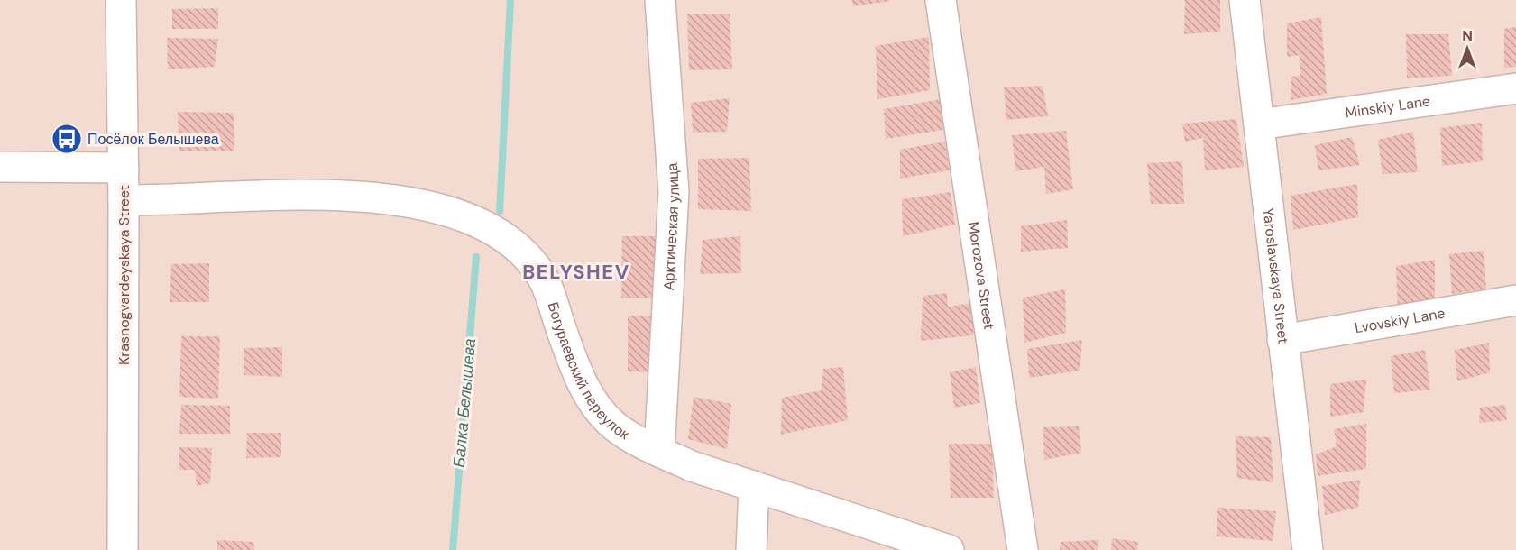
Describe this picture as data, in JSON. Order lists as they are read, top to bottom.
{
  "streets": {
    "street": [
      "Minskiy Lane",
      "Арктическая улица",
      "Krasnogvardeyskaya Street",
      "Morozova Street",
      "Yaroslavskaya Street",
      "Lvovskiy Lane",
      "Богураевский переулок"
    ]
  },
  "crossings": [
    ["Minskiy Lane", "Yaroslavskaya Street"],
    ["Арктическая улица", "Богураевский переулок"],
    ["Krasnogvardeyskaya Street", "Богураевский переулок"],
    ["Yaroslavskaya Street", "Lvovskiy Lane"]
  ],
  "districts": ["BELYSHEV"],
  "water": ["Балка Белышева"],
  "places": {
    "bus stop": ["Посёлок Белышева"]
  },
  "north": "top"
}
